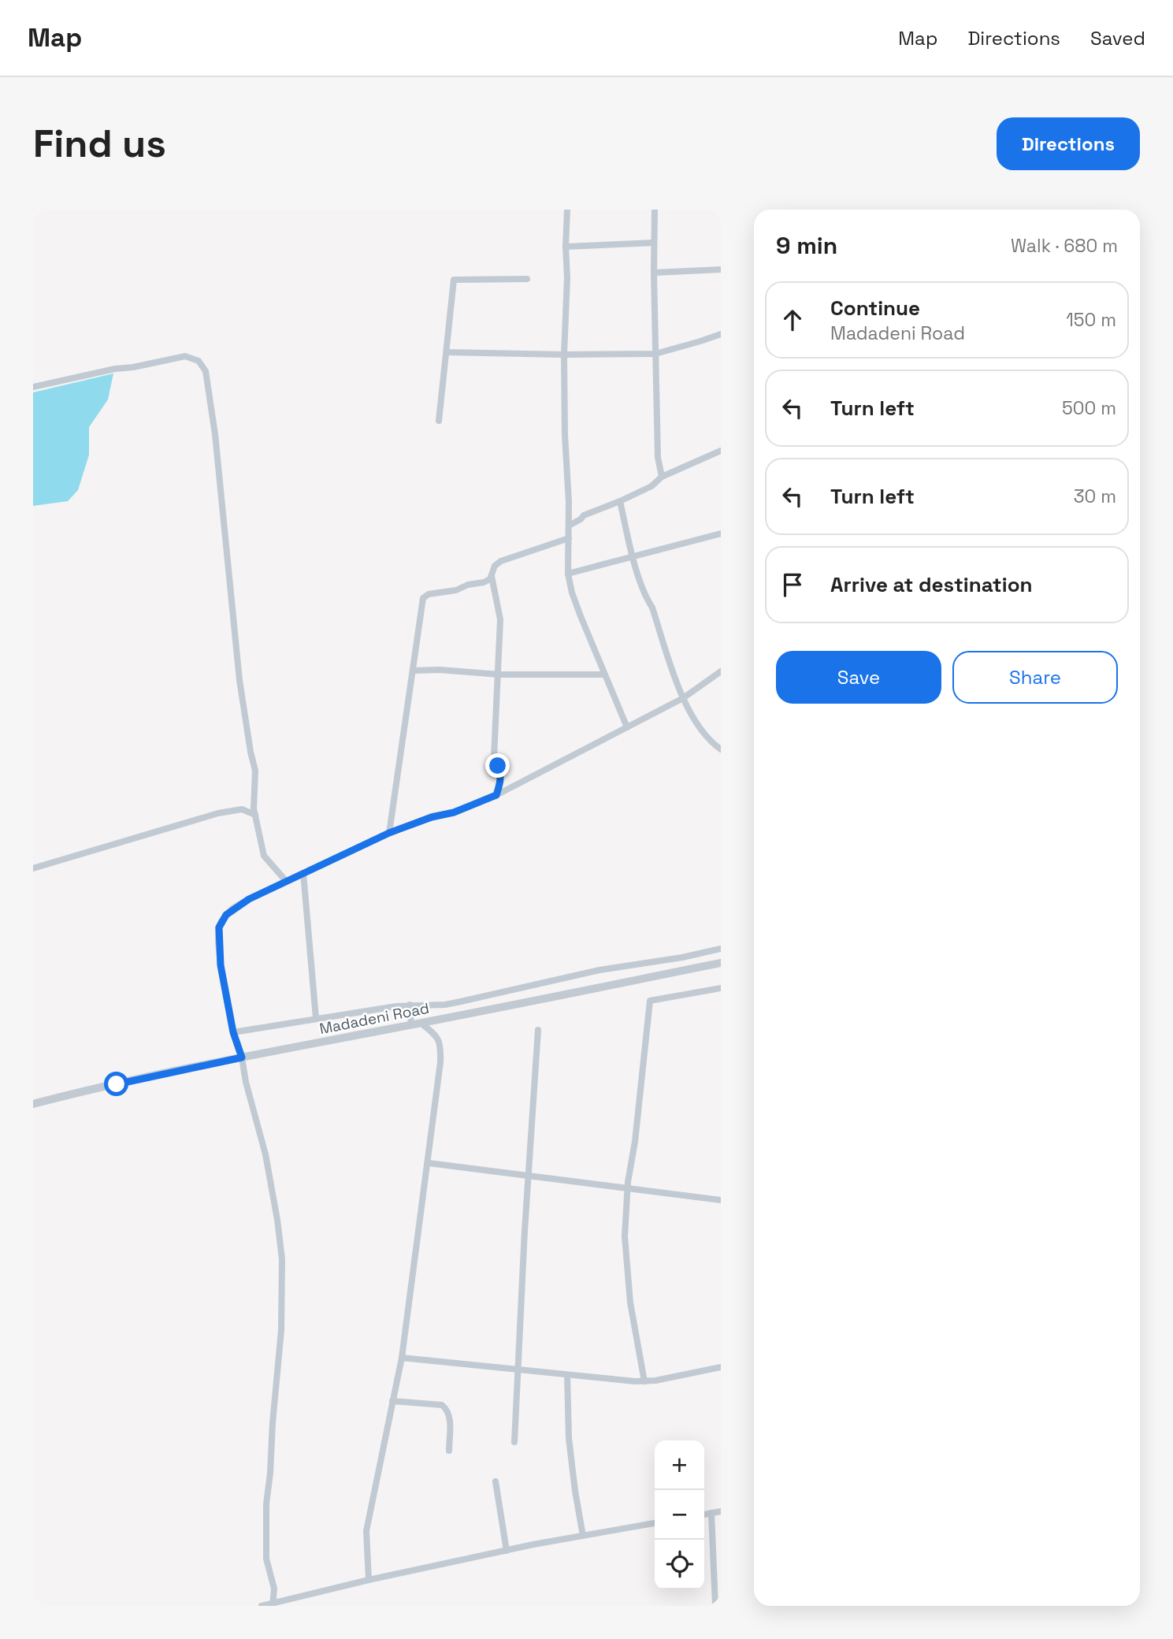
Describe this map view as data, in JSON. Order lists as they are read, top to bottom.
{
  "streets": {
    "street": ["Madadeni Road"]
  },
  "page": {
    "header": "Map",
    "nav": ["Map", "Directions", "Saved"],
    "buttons": [
      "Directions",
      ["Save", "Share"]
    ],
    "title": "Find us",
    "heading": ["9 min", "Walk · 680 m"],
    "list": [
      ["Continue", "Madadeni Road", "150 m"],
      ["Turn left", "500 m"],
      ["Turn left", "30 m"],
      "Arrive at destination"
    ],
    "map_buttons": ["+", "−"]
  }
}
